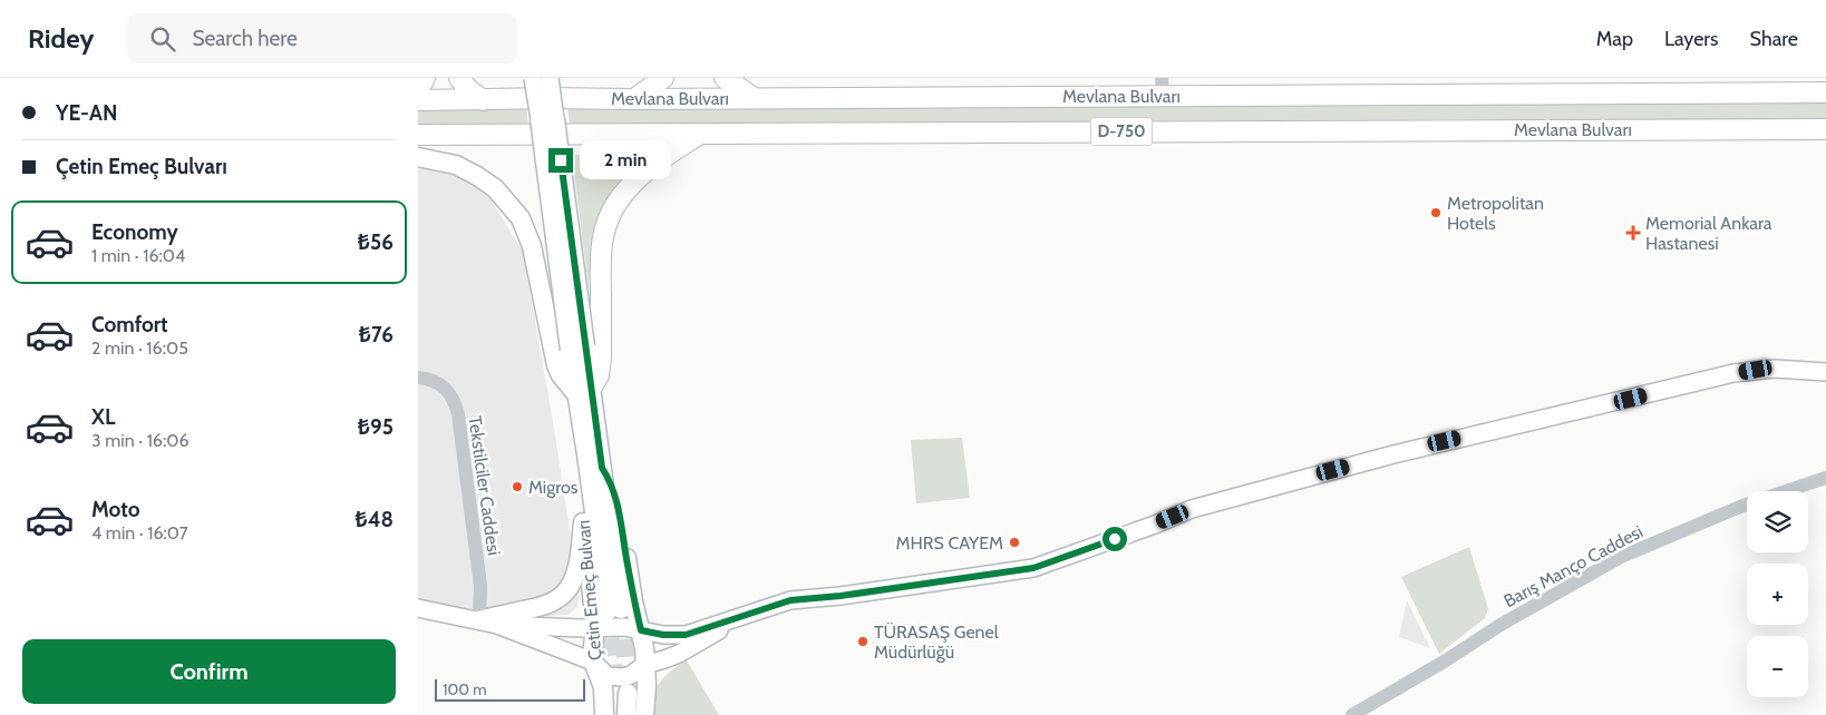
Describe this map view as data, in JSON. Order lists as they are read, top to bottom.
{
  "streets": {
    "highway": ["Mevlana Bulvarı", "D-750"],
    "main road": ["Çetin Emeç Bulvarı"],
    "street": ["Tekstilciler Caddesi", "Barış Manço Caddesi"]
  },
  "places": {
    "other": [
      "Metropolitan Hotels",
      "Migros",
      "MHRS CAYEM",
      "TÜRASAŞ Genel Müdürlüğü"
    ],
    "health": ["Memorial Ankara Hastanesi"]
  },
  "scale_bar": "100 m",
  "page": {
    "header": "Ridey",
    "search": "Search here",
    "nav": ["Map", "Layers", "Share"],
    "banner": ["YE-AN", "Çetin Emeç Bulvarı"],
    "bubble": "2 min",
    "list": [
      {
        "name": "Economy",
        "note": "1 min · 16:04",
        "value": "₺56"
      },
      {
        "name": "Comfort",
        "note": "2 min · 16:05",
        "value": "₺76"
      },
      {
        "name": "XL",
        "note": "3 min · 16:06",
        "value": "₺95"
      },
      {
        "name": "Moto",
        "note": "4 min · 16:07",
        "value": "₺48"
      }
    ],
    "map_buttons": ["+", "−"],
    "buttons": "Confirm",
    "scale": "100 m"
  }
}
